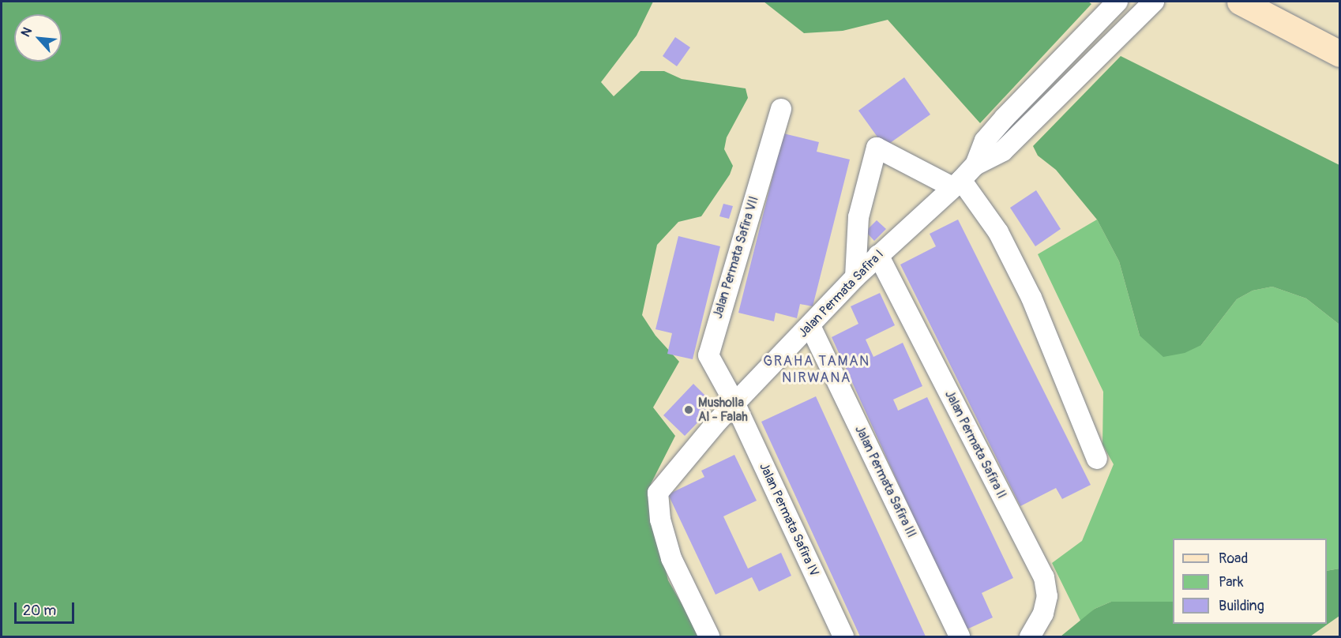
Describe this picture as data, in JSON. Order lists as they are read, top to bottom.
{
  "streets": {
    "street": [
      "Jalan Permata Safira VII",
      "Jalan Permata Safira I",
      "Jalan Permata Safira II",
      "Jalan Permata Safira III",
      "Jalan Permata Safira IV"
    ]
  },
  "crossings": [
    ["Jalan Permata Safira VII", "Jalan Permata Safira I"],
    ["Jalan Permata Safira VII", "Jalan Permata Safira IV"],
    ["Jalan Permata Safira I", "Jalan Permata Safira II"],
    ["Jalan Permata Safira I", "Jalan Permata Safira III"],
    ["Jalan Permata Safira I", "Jalan Permata Safira IV"]
  ],
  "districts": ["GRAHA TAMAN NIRWANA"],
  "places": ["Musholla Al - Falah"],
  "legend": ["Road", "Park", "Building"],
  "scale_bar": "20 m",
  "north": "top left"
}
